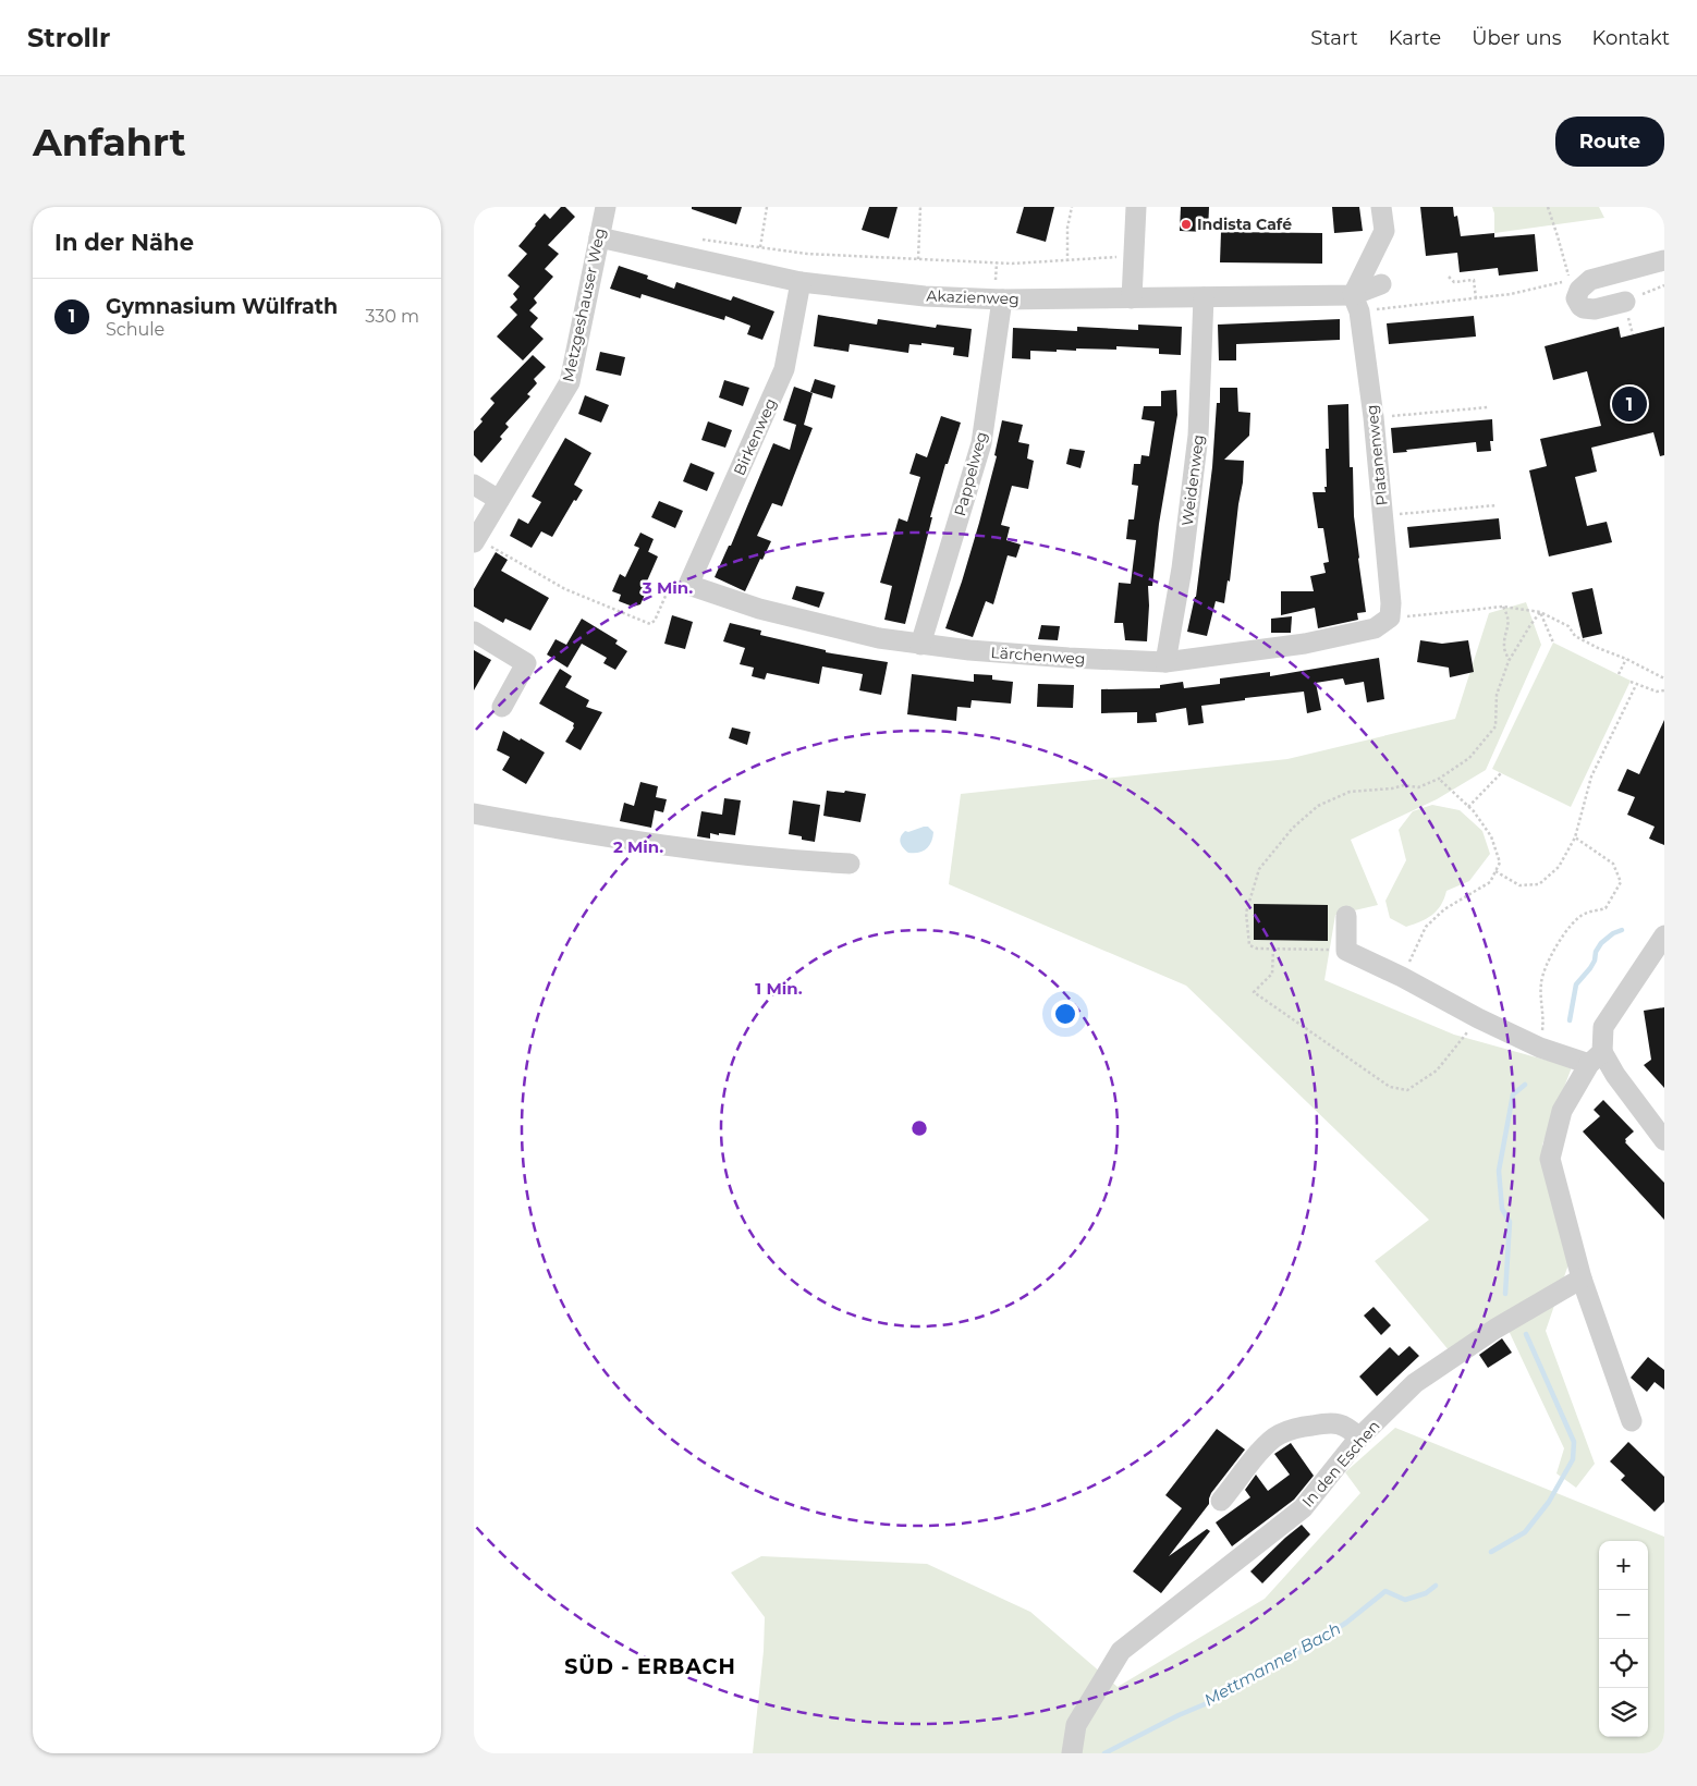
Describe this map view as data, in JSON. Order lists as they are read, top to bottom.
{
  "streets": {
    "street": [
      "Akazienweg",
      "Metzgeshauser Weg",
      "Birkenweg",
      "Platanenweg",
      "Pappelweg",
      "Weidenweg",
      "Lärchenweg",
      "In den Eschen"
    ]
  },
  "crossings": [
    ["Akazienweg", "Metzgeshauser Weg"],
    ["Akazienweg", "Birkenweg"],
    ["Akazienweg", "Platanenweg"],
    ["Akazienweg", "Pappelweg"],
    ["Akazienweg", "Weidenweg"],
    ["Birkenweg", "Lärchenweg"],
    ["Platanenweg", "Lärchenweg"],
    ["Pappelweg", "Lärchenweg"],
    ["Weidenweg", "Lärchenweg"]
  ],
  "districts": ["SÜD - ERBACH"],
  "water": ["Mettmanner Bach"],
  "places": ["Indista Café"],
  "page": {
    "header": "Strollr",
    "nav": [
      "Start",
      "Karte",
      "Über uns",
      "Kontakt"
    ],
    "buttons": "Route",
    "title": "Anfahrt",
    "heading": "In der Nähe",
    "list": [
      {
        "mark": "1",
        "name": "Gymnasium Wülfrath",
        "note": "Schule",
        "value": "330 m"
      }
    ],
    "pins": "1",
    "map_buttons": ["+", "−"]
  },
  "rings": ["3 Min.", "2 Min.", "1 Min."]
}
